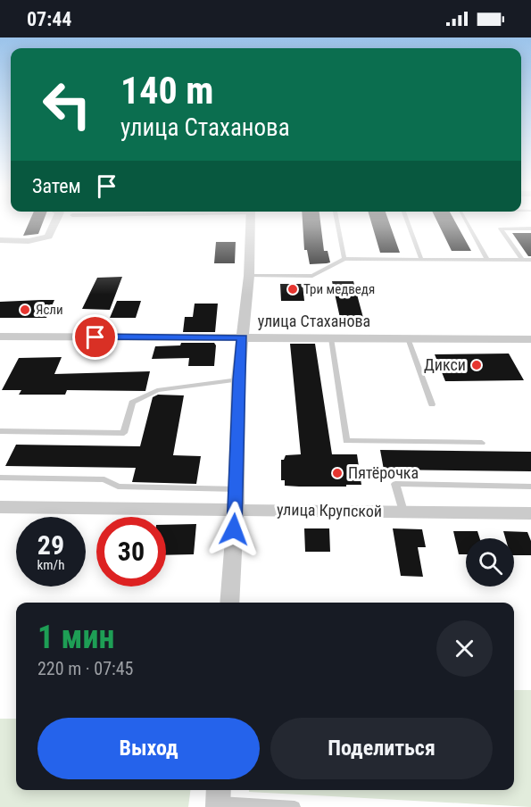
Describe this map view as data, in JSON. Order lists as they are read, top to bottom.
{
  "streets": {
    "street": ["улица Стаханова", "улица Крупской"]
  },
  "places": [
    "Три медведя",
    "Ясли",
    "Дикси",
    "Пятёрочка"
  ],
  "page": {
    "status": "07:44",
    "turn": ["140 m", "улица Стаханова"],
    "then": "Затем",
    "speed": "29 km/h",
    "limit": "30",
    "heading": ["1 мин", "220 m · 07:45"],
    "buttons": ["Выход", "Поделиться"]
  }
}
